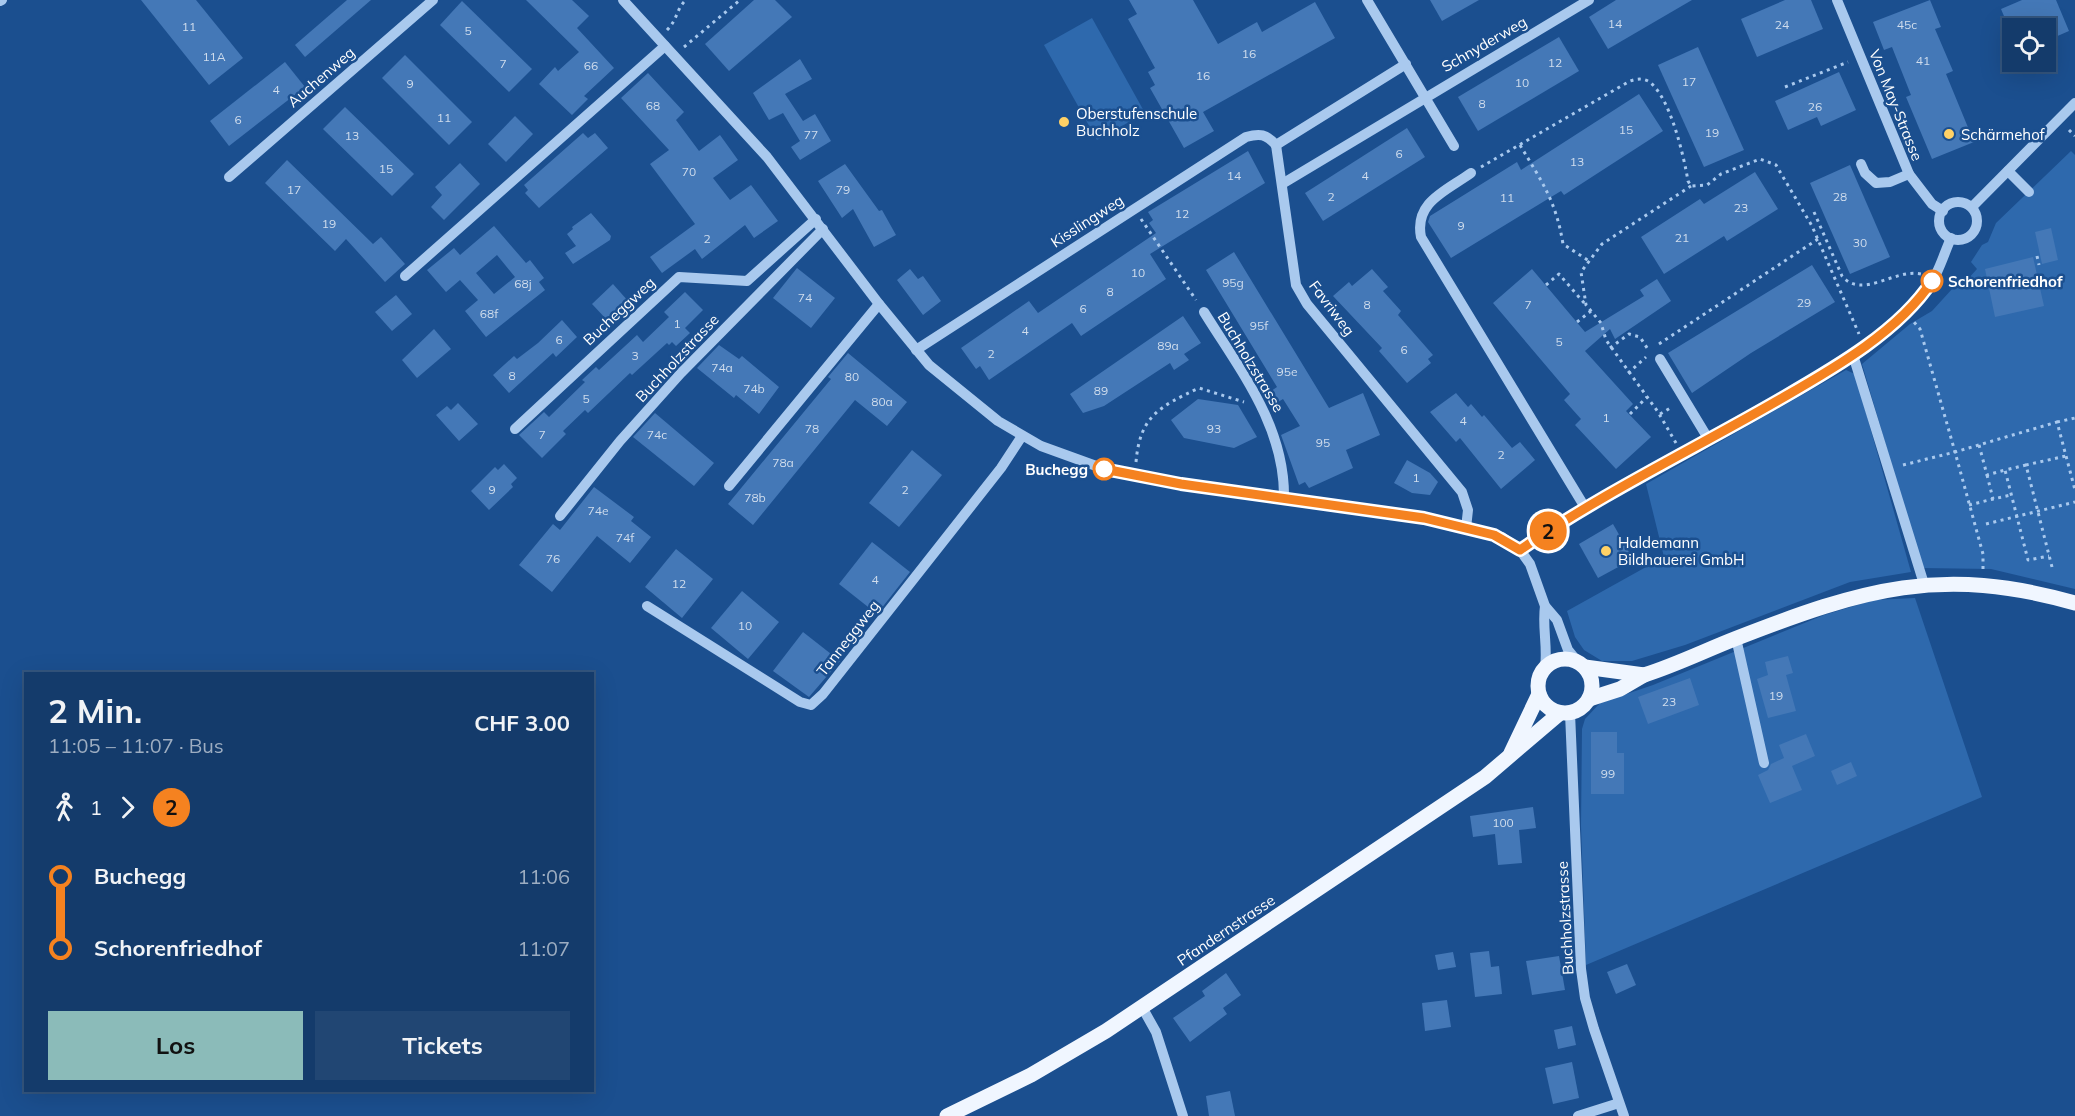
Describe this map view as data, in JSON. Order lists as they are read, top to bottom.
{
  "streets": {
    "main road": ["Pfandernstrasse"],
    "street": [
      "Schnyderweg",
      "Auchenweg",
      "Von May-Strasse",
      "Kisslingweg",
      "Favriweg",
      "Bucheggweg",
      "Buchholzstrasse",
      "Tanneggweg"
    ]
  },
  "crossings": [
    ["Schnyderweg", "Favriweg"],
    ["Kisslingweg", "Favriweg"],
    ["Buchholzstrasse", "Pfandernstrasse"]
  ],
  "places": [
    "Oberstufenschule Buchholz",
    "Schärmehof",
    "Schorenfriedhof",
    "Buchegg",
    "Haldemann Bildhauerei GmbH"
  ],
  "lines": ["bus line 2"],
  "house_numbers": [
    "14",
    "24",
    "45c",
    "11",
    "5",
    "16",
    "11A",
    "41",
    "12",
    "7",
    "66",
    "16",
    "17",
    "10",
    "9",
    "4",
    "8",
    "68",
    "26",
    "11",
    "6",
    "15",
    "19",
    "77",
    "13",
    "6",
    "13",
    "15",
    "70",
    "14",
    "4",
    "17",
    "79",
    "2",
    "28",
    "11",
    "23",
    "12",
    "19",
    "9",
    "21",
    "2",
    "30",
    "10",
    "95g",
    "68j",
    "8",
    "74",
    "29",
    "8",
    "7",
    "6",
    "68f",
    "1",
    "95f",
    "4",
    "6",
    "5",
    "89a",
    "6",
    "2",
    "3",
    "74a",
    "95e",
    "8",
    "80",
    "74b",
    "89",
    "5",
    "80a",
    "1",
    "4",
    "78",
    "93",
    "7",
    "74c",
    "95",
    "2",
    "78a",
    "1",
    "9",
    "2",
    "78b",
    "74e",
    "74f",
    "76",
    "4",
    "12",
    "10",
    "19",
    "23",
    "99",
    "100"
  ],
  "page": {
    "on_map": "2",
    "heading": ["2 Min.", "11:05 – 11:07 · Bus", "CHF 3.00"],
    "legs": ["1", "2"],
    "list": [
      {
        "name": "Buchegg",
        "value": "11:06"
      },
      {
        "name": "Schorenfriedhof",
        "value": "11:07"
      }
    ],
    "buttons": ["Los", "Tickets"]
  }
}
